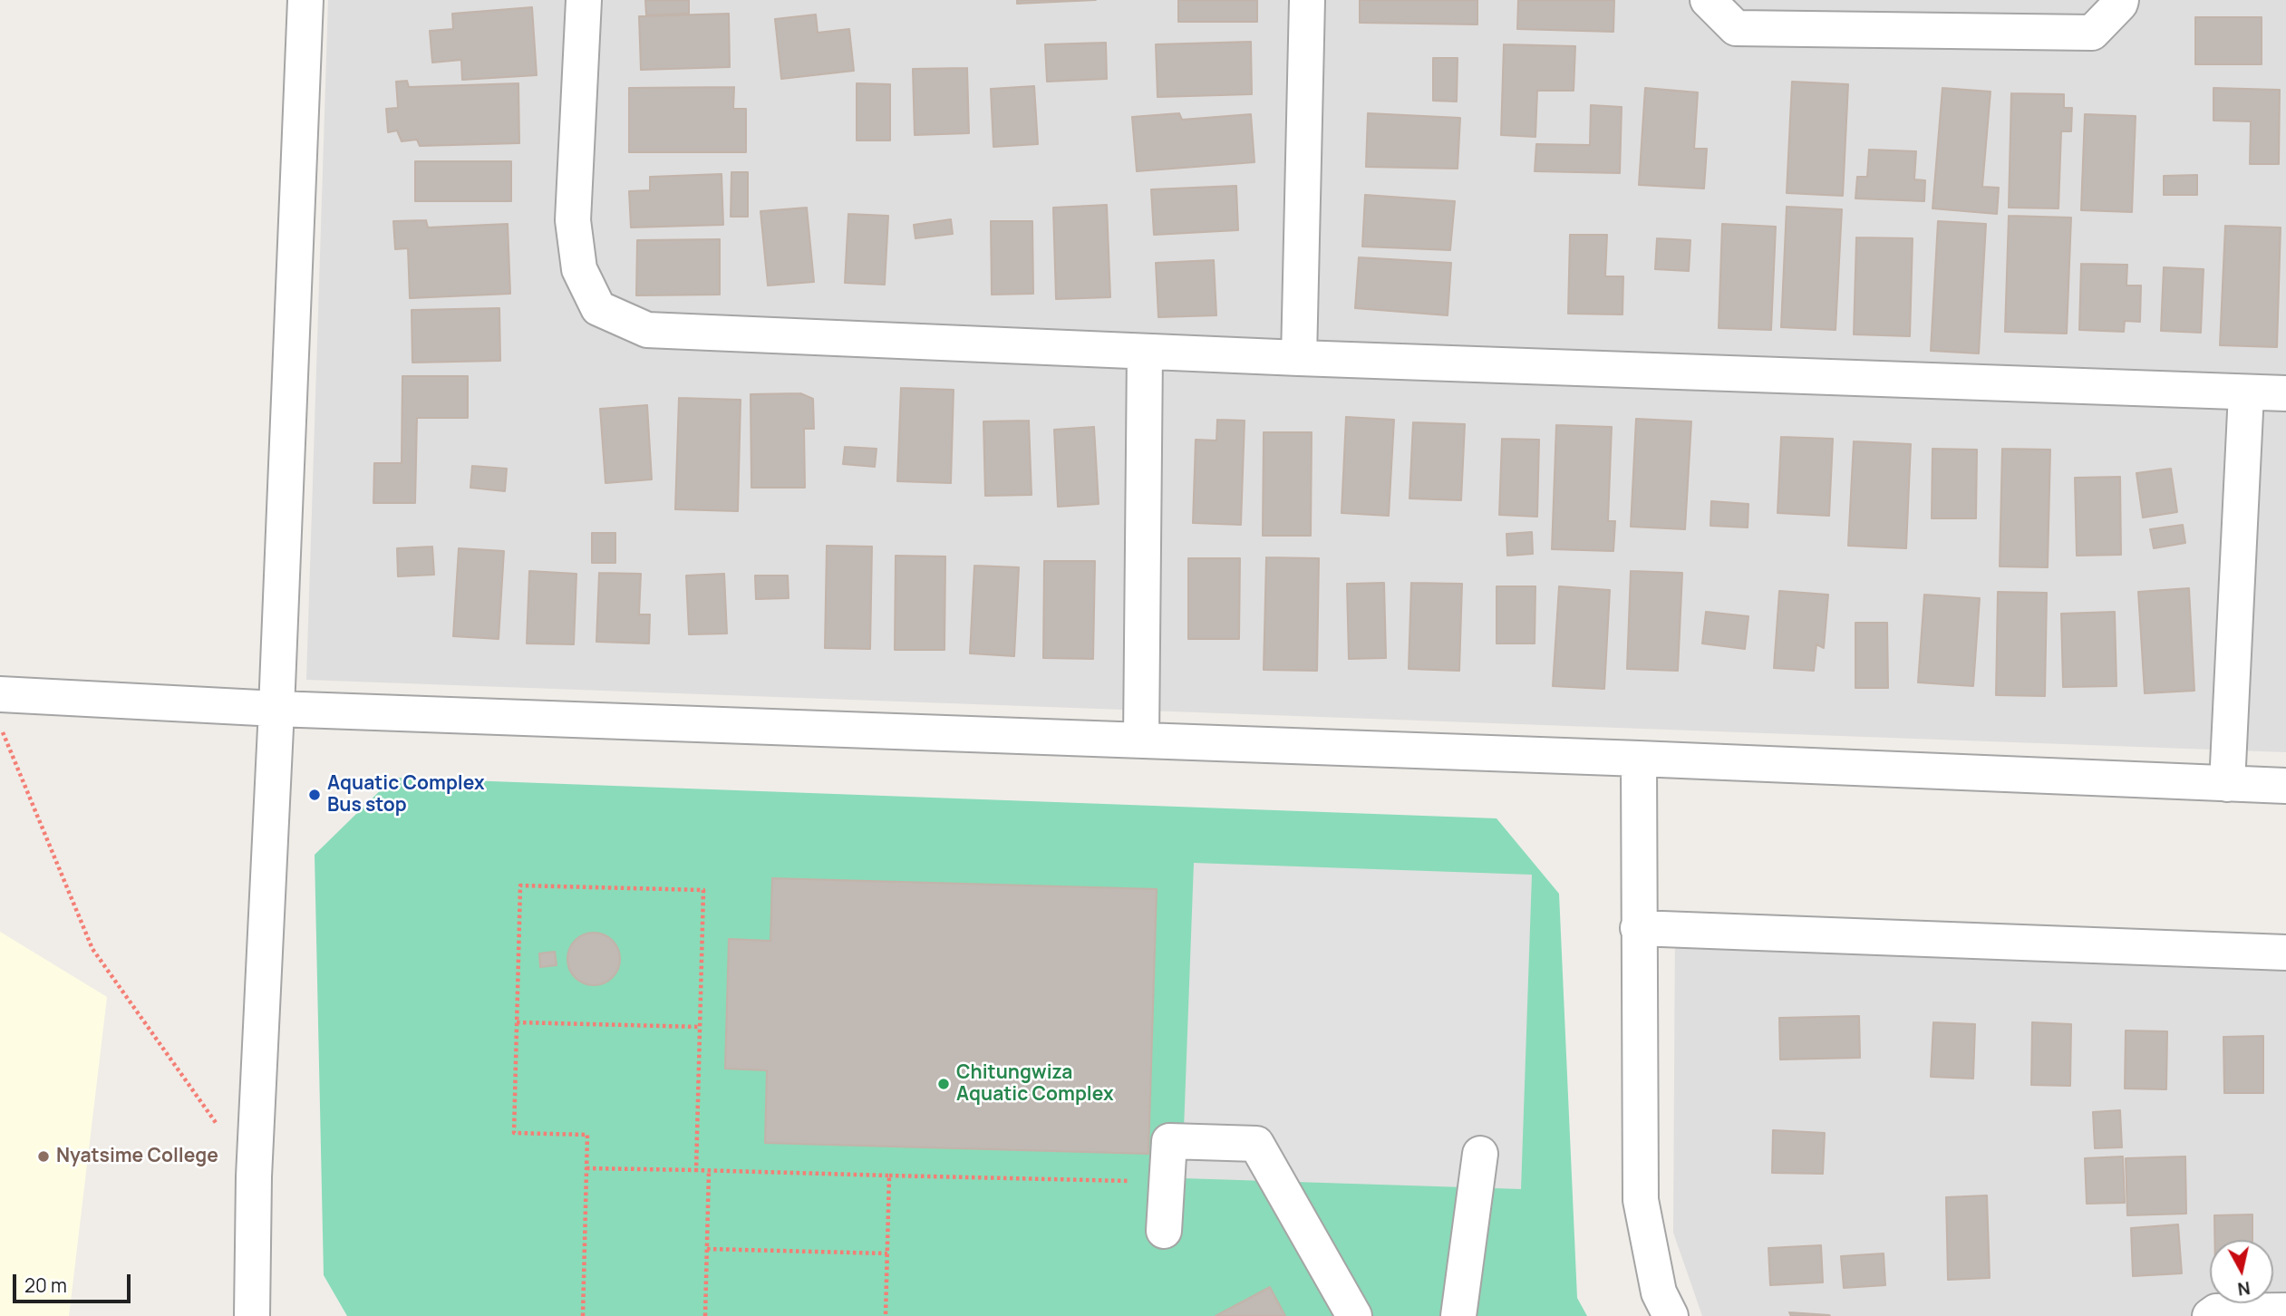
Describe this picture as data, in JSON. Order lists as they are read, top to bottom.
{
  "places": ["Aquatic Complex Bus stop", "Chitungwiza Aquatic Complex", "Nyatsime College"],
  "scale_bar": "20 m",
  "north": "bottom"
}
